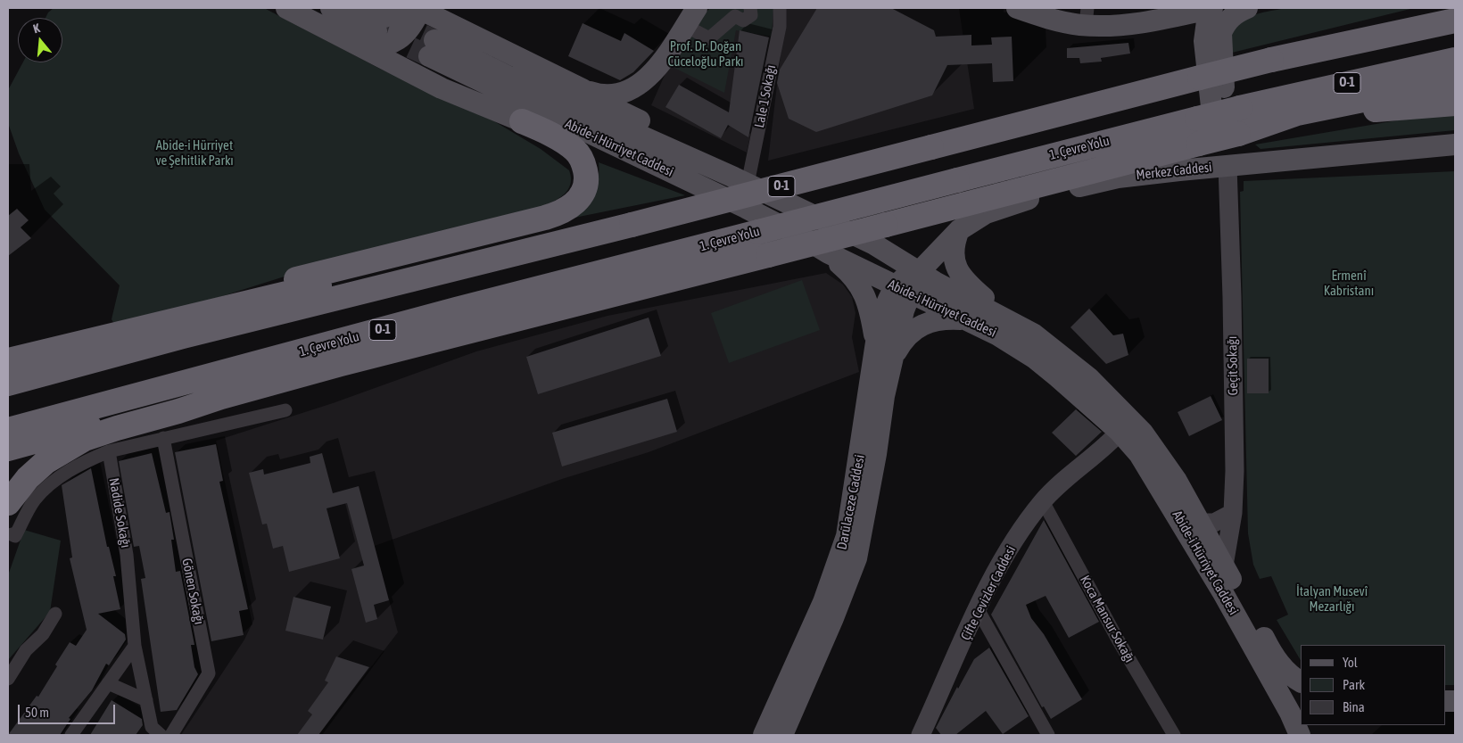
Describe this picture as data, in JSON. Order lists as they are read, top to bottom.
{
  "streets": {
    "highway": ["O-1", "1. Çevre Yolu"],
    "main road": [
      "Abide-i Hürriyet Caddesi",
      "Merkez Caddesi",
      "Geçit Sokağı",
      "Darülaceze Caddesi",
      "Çifte Cevizler Caddesi"
    ],
    "street": [
      "Lale 1 Sokağı",
      "Nadide Sokağı",
      "Gönen Sokağı",
      "Koca Mansur Sokağı"
    ]
  },
  "crossings": [
    ["Lale 1 Sokağı", "Abide-i Hürriyet Caddesi"],
    ["Abide-i Hürriyet Caddesi", "Merkez Caddesi"],
    ["Abide-i Hürriyet Caddesi", "Geçit Sokağı"],
    ["Abide-i Hürriyet Caddesi", "Darülaceze Caddesi"],
    ["Abide-i Hürriyet Caddesi", "Çifte Cevizler Caddesi"],
    ["Merkez Caddesi", "Geçit Sokağı"],
    ["Çifte Cevizler Caddesi", "Koca Mansur Sokağı"]
  ],
  "parks": [
    "Prof. Dr. Doğan Cüceloğlu Parkı",
    "Abide-i Hürriyet ve Şehitlik Parkı",
    "Ermenî Kabristanı",
    "İtalyan Musevî Mezarlığı"
  ],
  "legend": ["Yol", "Park", "Bina"],
  "scale_bar": "50 m",
  "north": "top"
}
